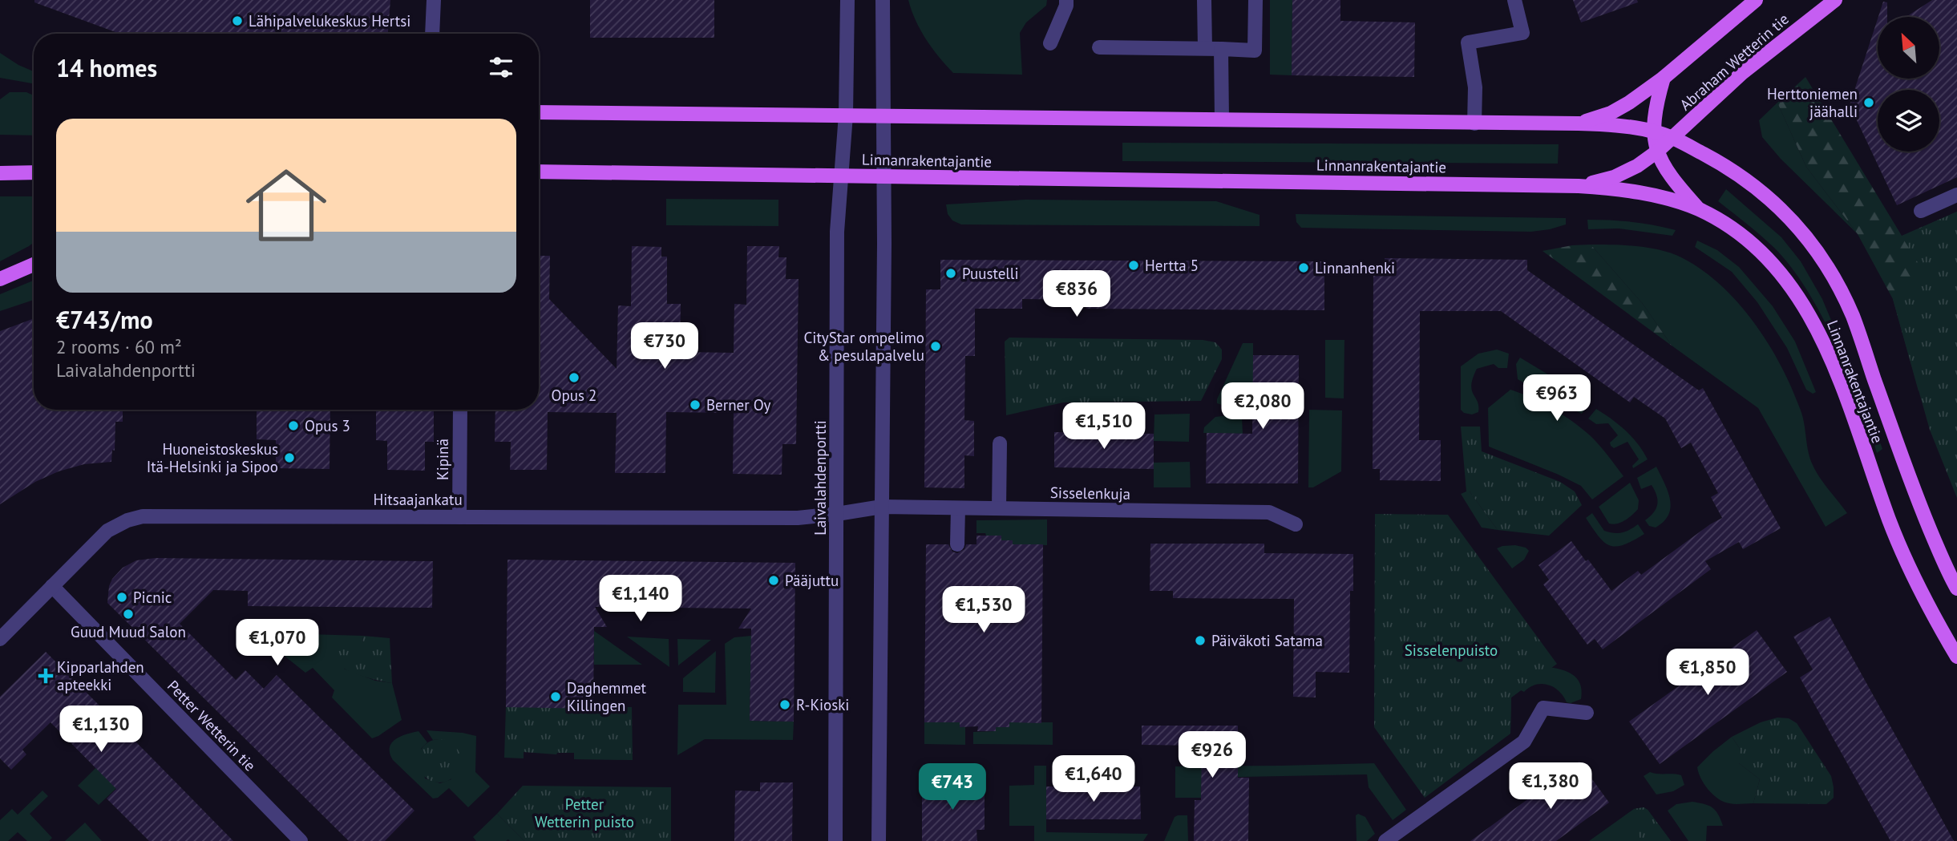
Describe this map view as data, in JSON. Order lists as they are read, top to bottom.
{
  "streets": {
    "main road": ["Abraham Wetterin tie", "Linnanrakentajantie"],
    "street": [
      "Kipinä",
      "Laivalahdenportti",
      "Sisselenkuja",
      "Hitsaajankatu",
      "Petter Wetterin tie"
    ]
  },
  "crossings": [
    ["Abraham Wetterin tie", "Linnanrakentajantie"],
    ["Linnanrakentajantie", "Laivalahdenportti"],
    ["Kipinä", "Hitsaajankatu"],
    ["Laivalahdenportti", "Hitsaajankatu"],
    ["Sisselenkuja", "Hitsaajankatu"],
    ["Hitsaajankatu", "Petter Wetterin tie"]
  ],
  "parks": ["Sisselenpuisto", "Petter Wetterin puisto"],
  "places": {
    "other": [
      "Lähipalvelukeskus Hertsi",
      "Herttoniemen jäähalli",
      "Hertta 5",
      "Linnanhenki",
      "Puustelli",
      "CityStar ompelimo & pesulapalvelu",
      "Opus 2",
      "Berner Oy",
      "Opus 3",
      "Huoneistoskeskus Itä-Helsinki ja Sipoo",
      "Pääjuttu",
      "Picnic",
      "Guud Muud Salon",
      "Päiväkoti Satama",
      "Daghemmet Killingen",
      "R-Kioski"
    ],
    "health": ["Kipparlahden apteekki"]
  },
  "north": "top left",
  "page": {
    "heading": "14 homes",
    "list": [
      {
        "name": "€743/mo",
        "note": "2 rooms · 60 m² · Laivalahdenportti"
      }
    ],
    "price": [
      "€836",
      "€730",
      "€963",
      "€2,080",
      "€1,510",
      "€1,140",
      "€1,530",
      "€1,070",
      "€1,850",
      "€1,130",
      "€926",
      "€1,640",
      "€1,380",
      "€743"
    ]
  }
}
